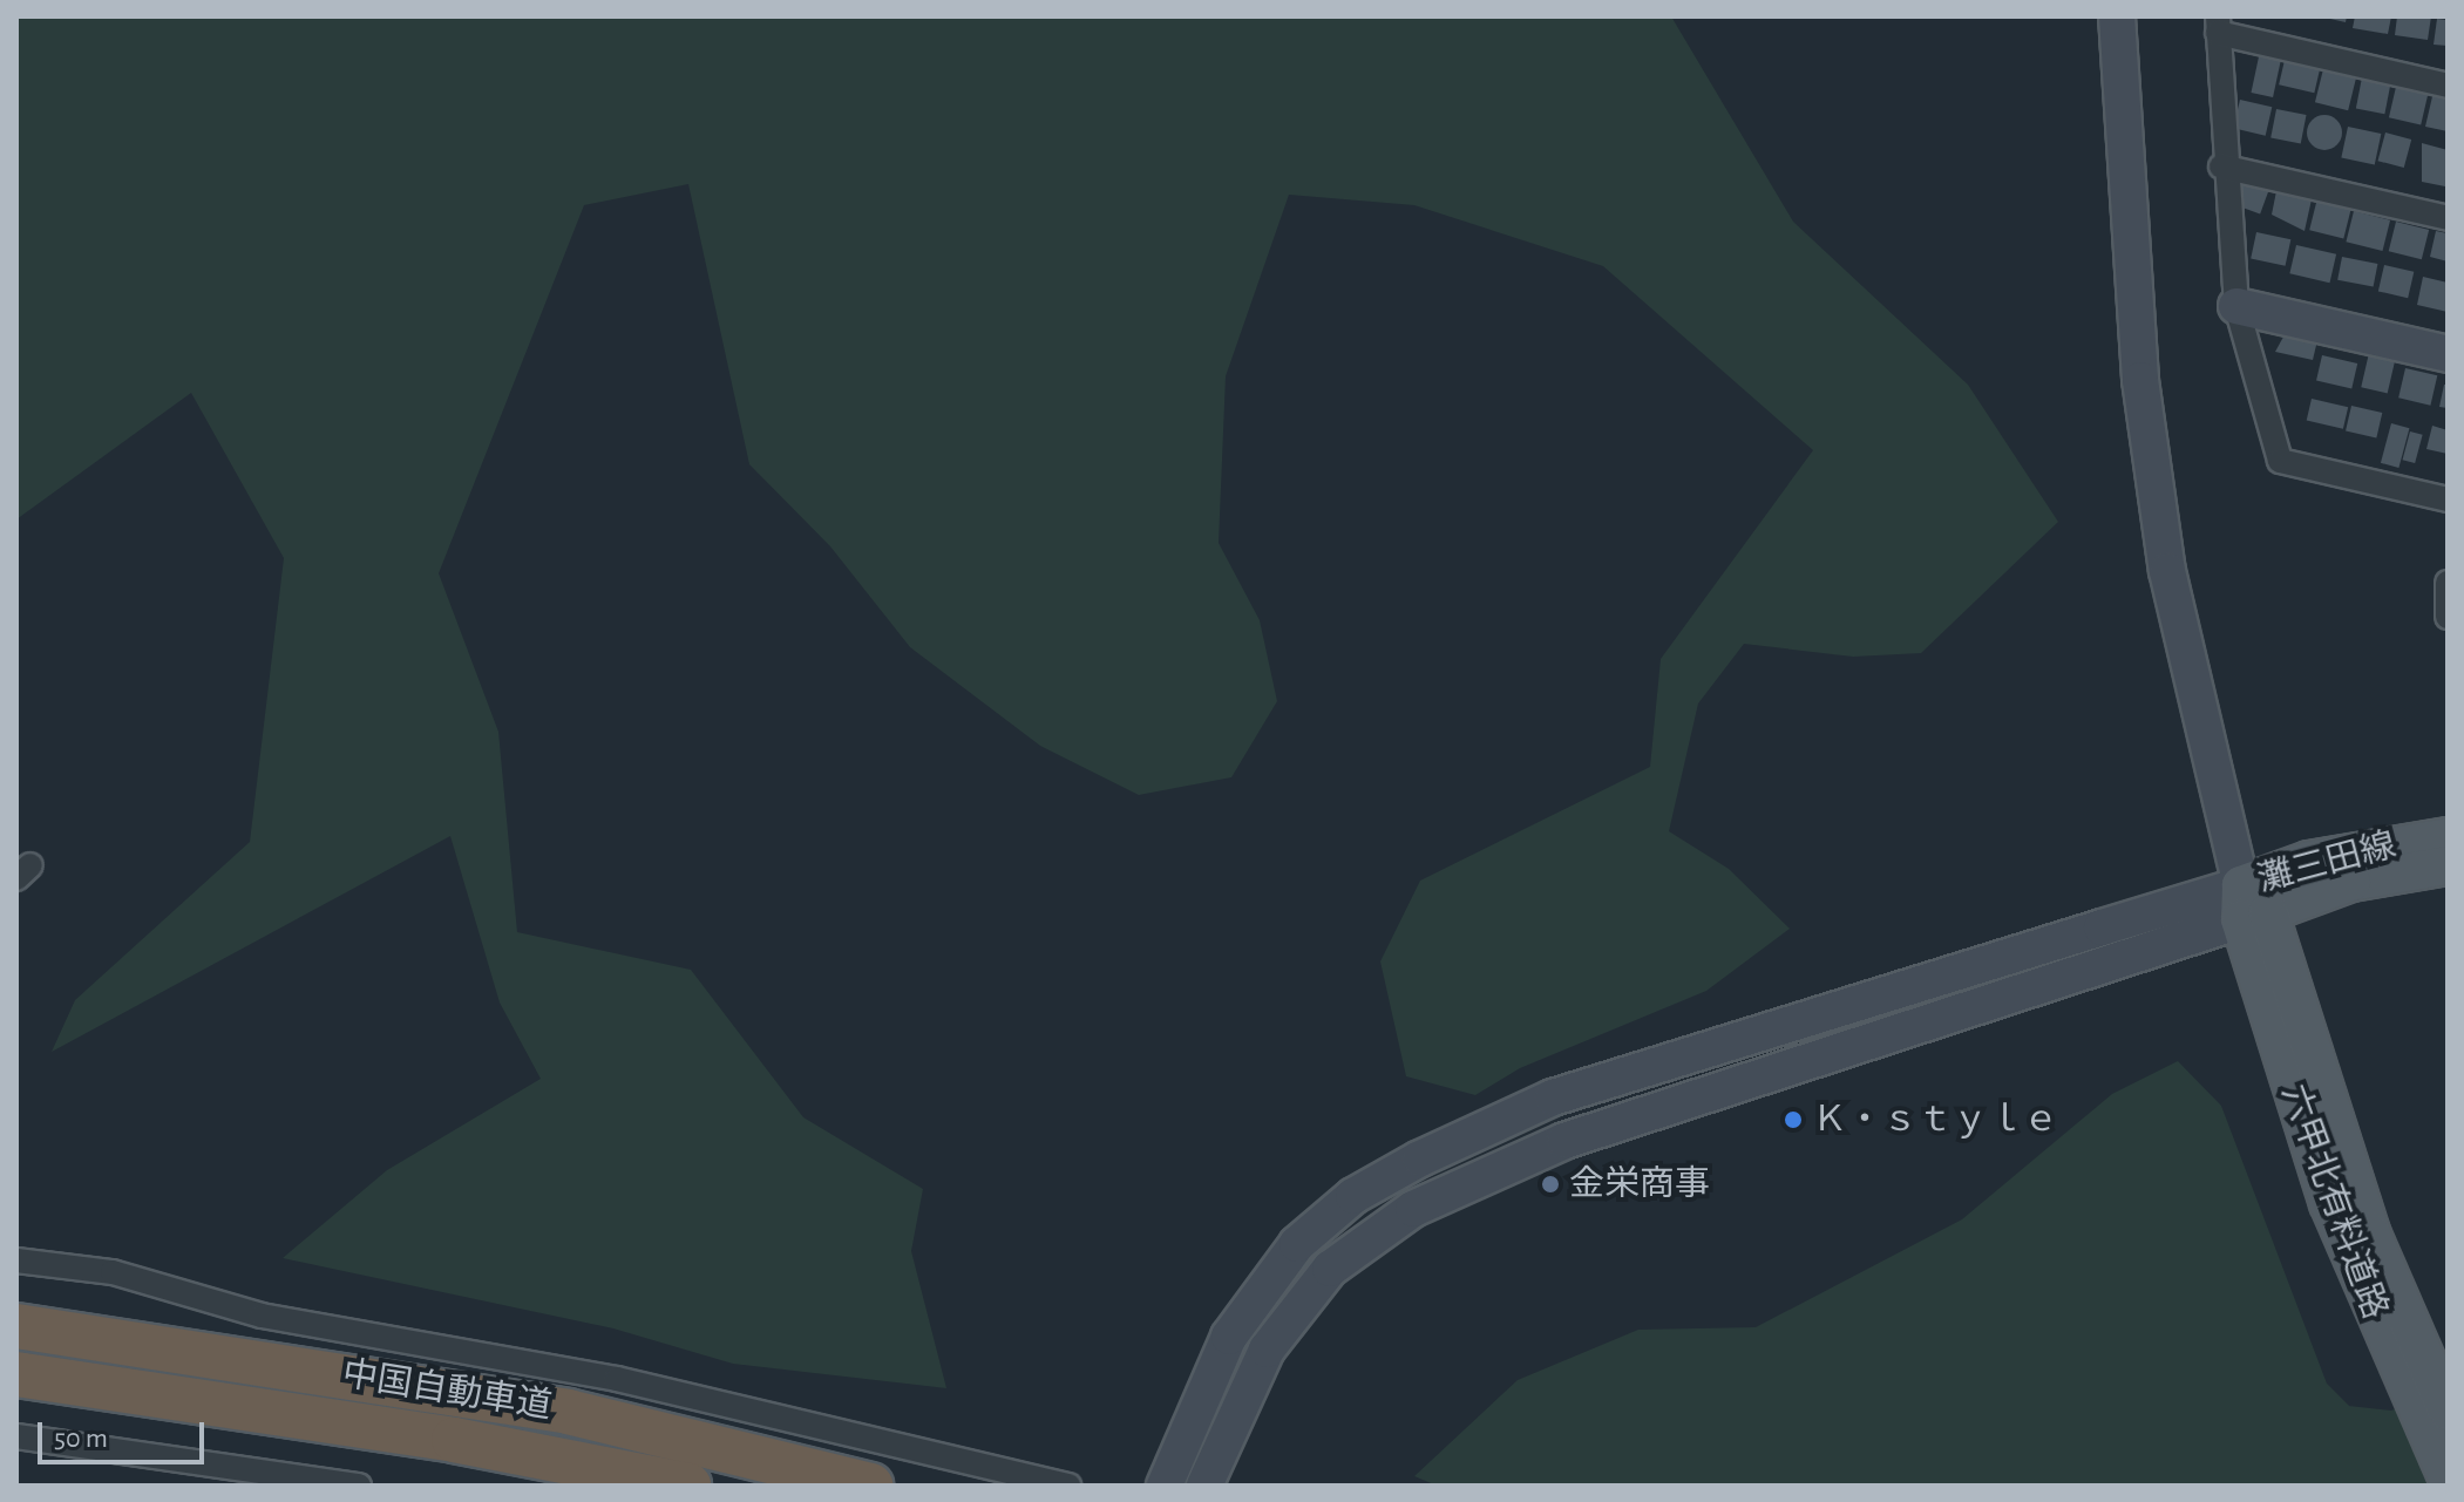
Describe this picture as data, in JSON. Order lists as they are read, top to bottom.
{
  "streets": {
    "highway": ["中国自動車道"],
    "main road": ["灘三田線", "六甲北有料道路"]
  },
  "crossings": [
    ["灘三田線", "六甲北有料道路"]
  ],
  "places": ["Ｋ・ｓｔｙｌｅ", "金栄商事"],
  "scale_bar": "50 m"
}
